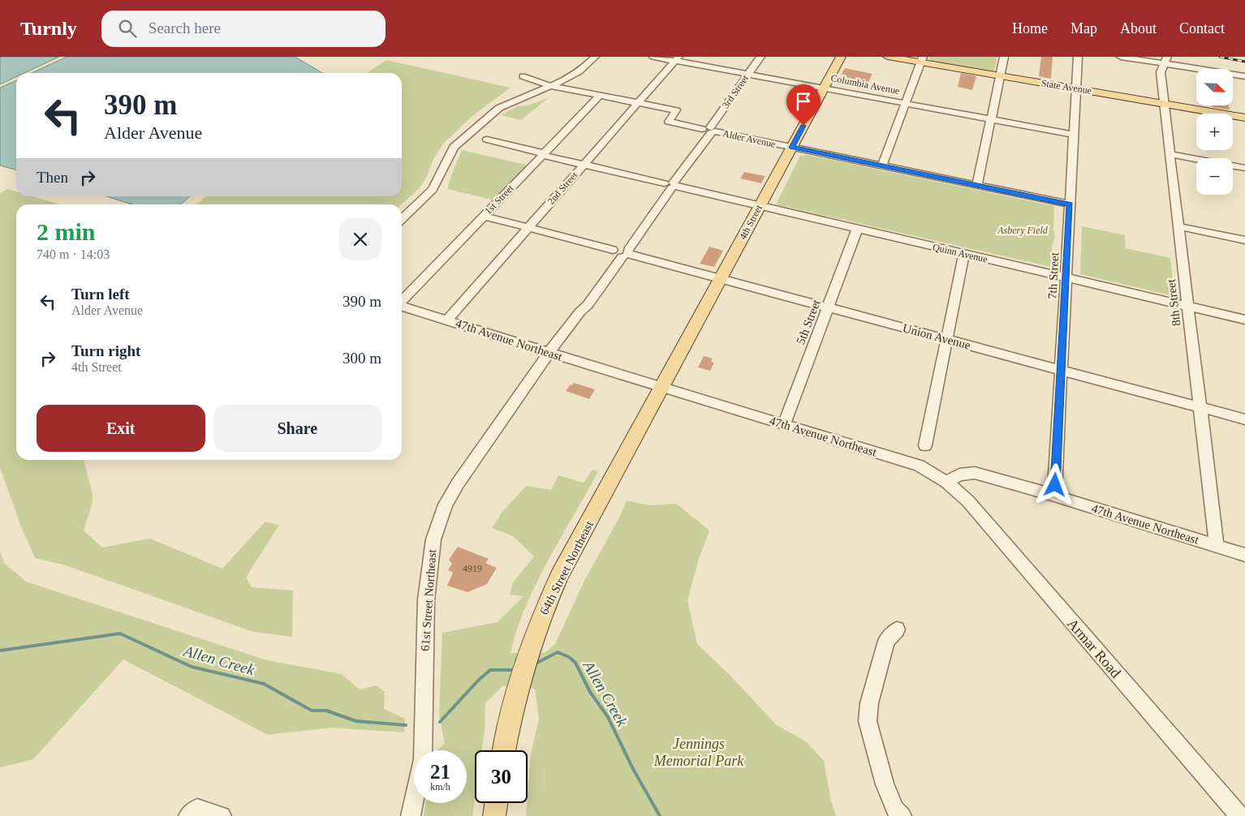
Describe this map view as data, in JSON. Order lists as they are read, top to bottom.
{
  "streets": {
    "main road": ["State Avenue", "4th Street", "64th Street Northeast"],
    "street": [
      "Columbia Avenue",
      "3rd Street",
      "Alder Avenue",
      "2nd Street",
      "1st Street",
      "Quinn Avenue",
      "7th Street",
      "8th Street",
      "5th Street",
      "Union Avenue",
      "47th Avenue Northeast",
      "61st Street Northeast",
      "Armar Road"
    ]
  },
  "crossings": [
    ["Columbia Avenue", "3rd Street"],
    ["Columbia Avenue", "2nd Street"],
    ["Columbia Avenue", "4th Street"],
    ["Columbia Avenue", "7th Street"],
    ["State Avenue", "7th Street"],
    ["State Avenue", "8th Street"],
    ["3rd Street", "Alder Avenue"],
    ["3rd Street", "Quinn Avenue"],
    ["3rd Street", "Union Avenue"],
    ["3rd Street", "47th Avenue Northeast"],
    ["3rd Street", "61st Street Northeast"],
    ["Alder Avenue", "2nd Street"],
    ["Alder Avenue", "1st Street"],
    ["Alder Avenue", "4th Street"],
    ["Alder Avenue", "7th Street"],
    ["2nd Street", "Quinn Avenue"],
    ["2nd Street", "Union Avenue"],
    ["2nd Street", "47th Avenue Northeast"],
    ["1st Street", "Quinn Avenue"],
    ["1st Street", "Union Avenue"],
    ["4th Street", "Quinn Avenue"],
    ["4th Street", "Union Avenue"],
    ["4th Street", "47th Avenue Northeast"],
    ["4th Street", "64th Street Northeast"],
    ["Quinn Avenue", "7th Street"],
    ["Quinn Avenue", "8th Street"],
    ["Quinn Avenue", "5th Street"],
    ["7th Street", "Union Avenue"],
    ["7th Street", "47th Avenue Northeast"],
    ["8th Street", "Union Avenue"],
    ["8th Street", "47th Avenue Northeast"],
    ["5th Street", "Union Avenue"],
    ["5th Street", "47th Avenue Northeast"],
    ["47th Avenue Northeast", "64th Street Northeast"],
    ["47th Avenue Northeast", "61st Street Northeast"],
    ["47th Avenue Northeast", "Armar Road"]
  ],
  "water": ["Allen Creek"],
  "parks": ["Asbery Field", "Jennings Memorial Park"],
  "house_numbers": ["4919"],
  "north": "bottom right",
  "page": {
    "header": "Turnly",
    "search": "Search here",
    "nav": [
      "Home",
      "Map",
      "About",
      "Contact"
    ],
    "map_buttons": ["+", "−"],
    "turn": ["390 m", "Alder Avenue"],
    "then": "Then",
    "heading": ["2 min", "740 m · 14:03"],
    "list": [
      {
        "name": "Turn left",
        "note": "Alder Avenue",
        "value": "390 m"
      },
      {
        "name": "Turn right",
        "note": "4th Street",
        "value": "300 m"
      }
    ],
    "buttons": ["Exit", "Share"],
    "speed": "21 km/h",
    "limit": "30"
  }
}
